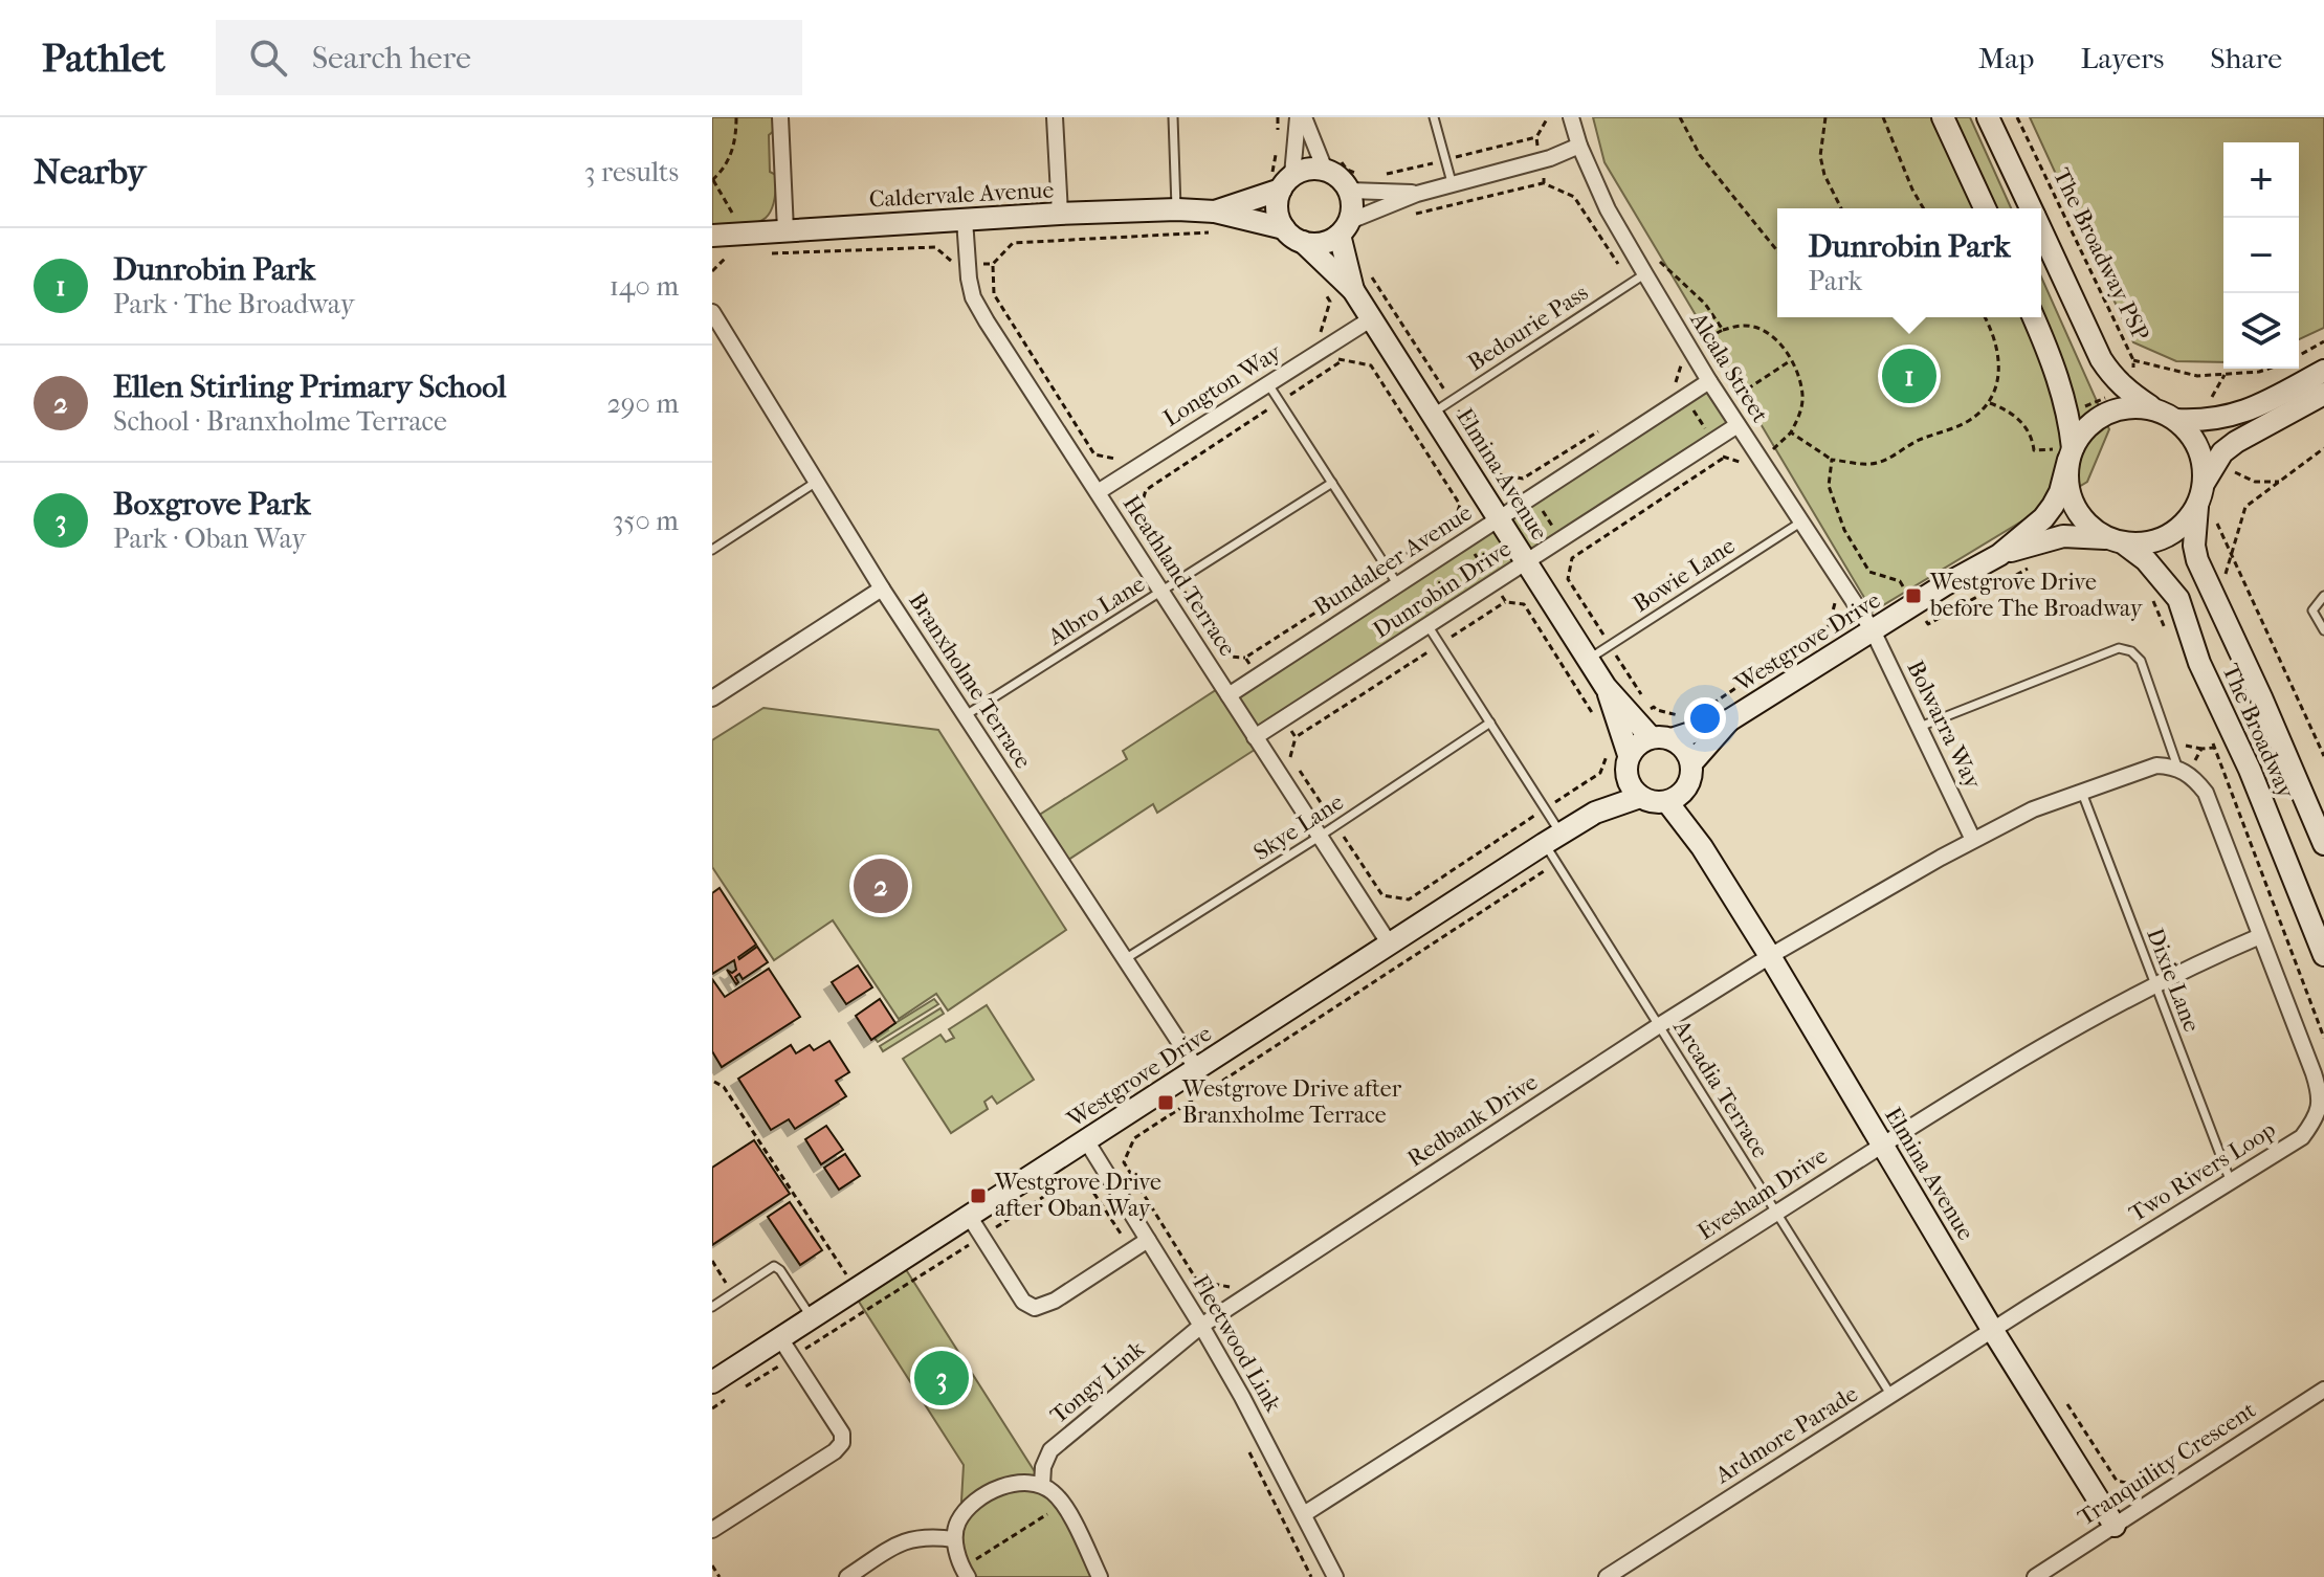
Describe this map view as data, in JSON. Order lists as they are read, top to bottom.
{
  "streets": {
    "street": [
      "Caldervale Avenue",
      "Alcala Street",
      "Longton Way",
      "Elmina Avenue",
      "Bundaleer Avenue",
      "Heathland Terrace",
      "Dunrobin Drive",
      "Westgrove Drive",
      "Branxholme Terrace",
      "Bolwarra Way",
      "The Broadway",
      "Redbank Drive",
      "Two Rivers Loop",
      "Evesham Drive",
      "Fleetwood Link",
      "Tongy Link",
      "Ardmore Parade",
      "Tranquility Crescent"
    ],
    "lane": [
      "Bedourie Pass",
      "Bowie Lane",
      "Albro Lane",
      "Skye Lane",
      "Dixie Lane",
      "Arcadia Terrace"
    ],
    "path": ["The Broadway PSP"]
  },
  "crossings": [
    ["Caldervale Avenue", "Elmina Avenue"],
    ["Caldervale Avenue", "Heathland Terrace"],
    ["Bedourie Pass", "Alcala Street"],
    ["Bedourie Pass", "Elmina Avenue"],
    ["Alcala Street", "Bundaleer Avenue"],
    ["Alcala Street", "Bowie Lane"],
    ["Alcala Street", "Dunrobin Drive"],
    ["Alcala Street", "Westgrove Drive"],
    ["Alcala Street", "Bolwarra Way"],
    ["Longton Way", "Elmina Avenue"],
    ["Longton Way", "Heathland Terrace"],
    ["Elmina Avenue", "Bundaleer Avenue"],
    ["Elmina Avenue", "Bowie Lane"],
    ["Elmina Avenue", "Dunrobin Drive"],
    ["Elmina Avenue", "Westgrove Drive"],
    ["Elmina Avenue", "Redbank Drive"],
    ["Elmina Avenue", "Two Rivers Loop"],
    ["Elmina Avenue", "Evesham Drive"],
    ["Elmina Avenue", "Ardmore Parade"],
    ["Elmina Avenue", "Tranquility Crescent"],
    ["Bundaleer Avenue", "Heathland Terrace"],
    ["Heathland Terrace", "Dunrobin Drive"],
    ["Heathland Terrace", "Albro Lane"],
    ["Heathland Terrace", "Westgrove Drive"],
    ["Heathland Terrace", "Skye Lane"],
    ["Albro Lane", "Branxholme Terrace"],
    ["Westgrove Drive", "Branxholme Terrace"],
    ["Westgrove Drive", "Bolwarra Way"],
    ["Westgrove Drive", "The Broadway"],
    ["Westgrove Drive", "Arcadia Terrace"],
    ["Westgrove Drive", "Fleetwood Link"],
    ["Branxholme Terrace", "Skye Lane"],
    ["Dixie Lane", "Two Rivers Loop"],
    ["Dixie Lane", "Evesham Drive"],
    ["Arcadia Terrace", "Redbank Drive"],
    ["Arcadia Terrace", "Evesham Drive"],
    ["Arcadia Terrace", "Ardmore Parade"],
    ["Redbank Drive", "Fleetwood Link"],
    ["Redbank Drive", "Tongy Link"],
    ["Two Rivers Loop", "Evesham Drive"],
    ["Two Rivers Loop", "Ardmore Parade"],
    ["Evesham Drive", "Fleetwood Link"],
    ["Fleetwood Link", "Tongy Link"]
  ],
  "places": {
    "transit": ["Westgrove Drive before The Broadway", "Westgrove Drive after Branxholme Terrace", "Westgrove Drive after Oban Way"]
  },
  "page": {
    "header": "Pathlet",
    "search": "Search here",
    "nav": ["Map", "Layers", "Share"],
    "heading": ["Nearby", "3 results"],
    "map_buttons": ["+", "−"],
    "popup": ["Dunrobin Park", "Park"],
    "list": [
      {
        "mark": "1",
        "name": "Dunrobin Park",
        "note": "Park · The Broadway",
        "value": "140 m"
      },
      {
        "mark": "2",
        "name": "Ellen Stirling Primary School",
        "note": "School · Branxholme Terrace",
        "value": "290 m"
      },
      {
        "mark": "3",
        "name": "Boxgrove Park",
        "note": "Park · Oban Way",
        "value": "350 m"
      }
    ],
    "pins": ["1", "2", "3"]
  }
}
